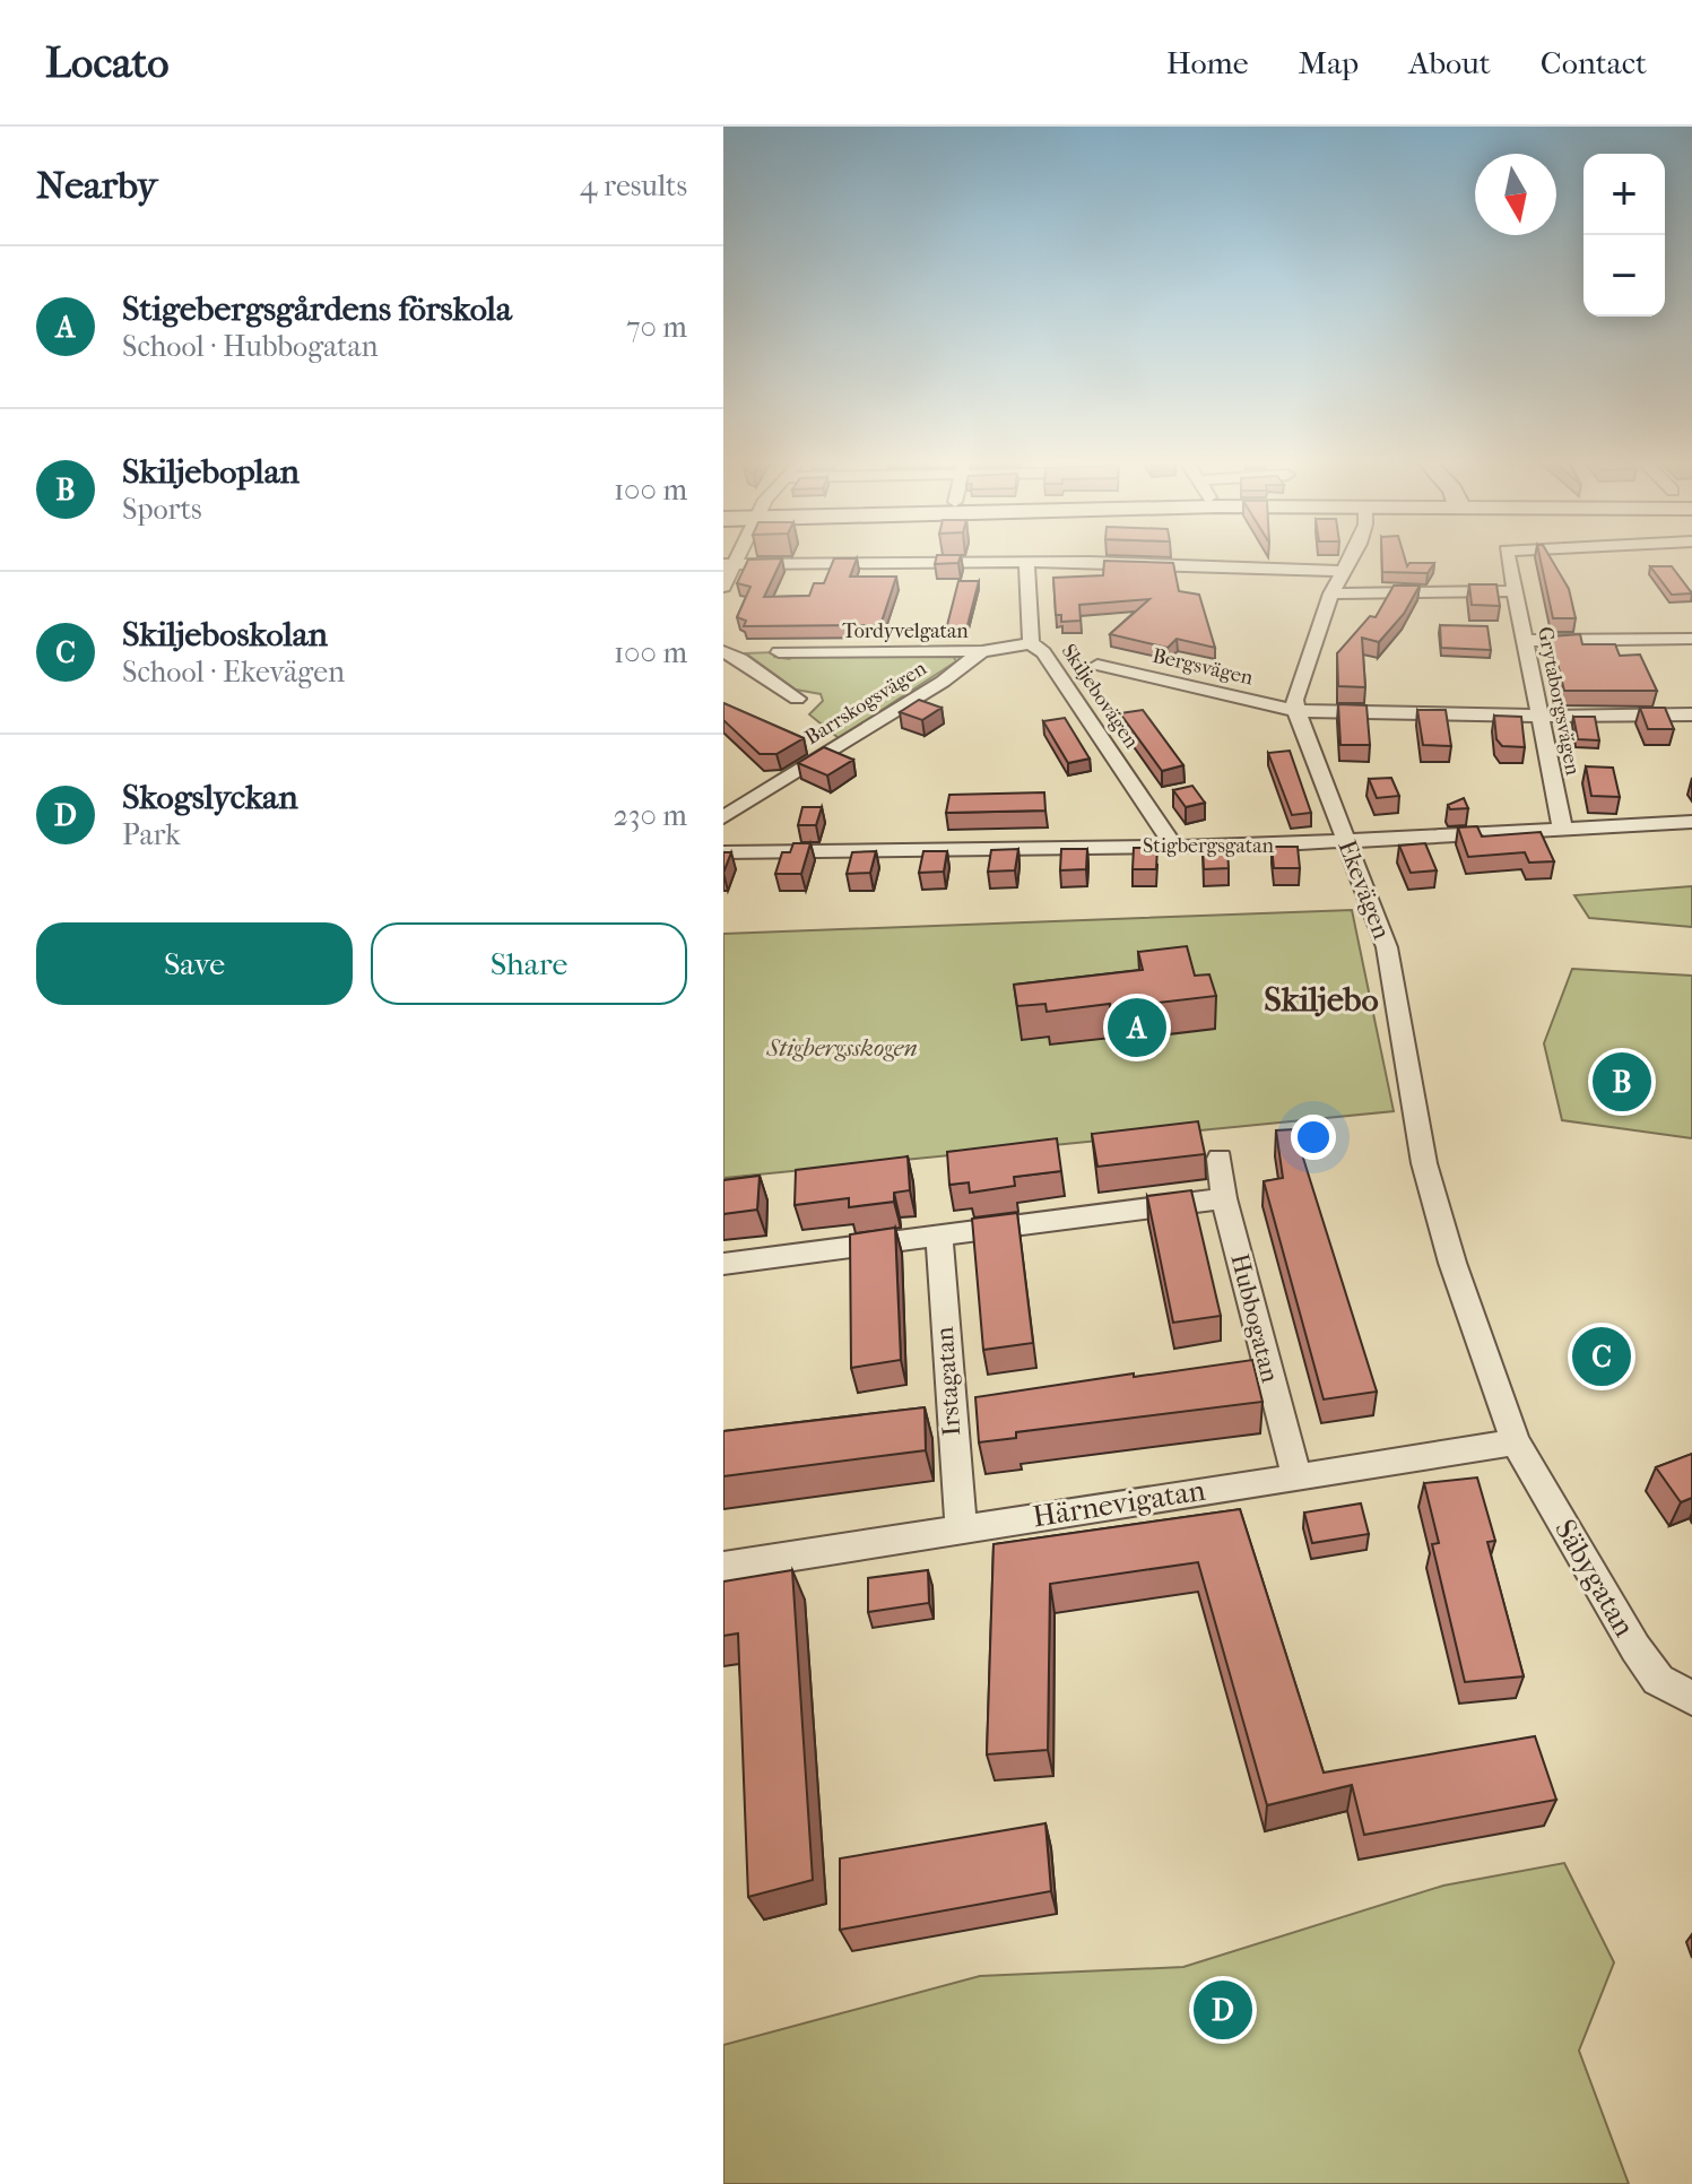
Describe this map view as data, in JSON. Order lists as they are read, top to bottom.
{
  "streets": {
    "street": [
      "Tordyvelgatan",
      "Bergsvägen",
      "Skiljebovägen",
      "Grytaborgsvägen",
      "Barrskogsvägen",
      "Stigbergsgatan",
      "Ekevägen",
      "Hubbogatan",
      "Irstagatan",
      "Härnevigatan",
      "Säbygatan"
    ]
  },
  "crossings": [
    ["Tordyvelgatan", "Skiljebovägen"],
    ["Tordyvelgatan", "Barrskogsvägen"],
    ["Bergsvägen", "Grytaborgsvägen"],
    ["Bergsvägen", "Ekevägen"],
    ["Skiljebovägen", "Stigbergsgatan"],
    ["Grytaborgsvägen", "Stigbergsgatan"],
    ["Stigbergsgatan", "Ekevägen"],
    ["Ekevägen", "Härnevigatan"],
    ["Ekevägen", "Säbygatan"],
    ["Hubbogatan", "Härnevigatan"],
    ["Irstagatan", "Härnevigatan"],
    ["Härnevigatan", "Säbygatan"]
  ],
  "districts": ["Skiljebo"],
  "parks": ["Stigbergsskogen"],
  "north": "bottom",
  "page": {
    "header": "Locato",
    "nav": [
      "Home",
      "Map",
      "About",
      "Contact"
    ],
    "heading": ["Nearby", "4 results"],
    "map_buttons": ["+", "−"],
    "list": [
      {
        "mark": "A",
        "name": "Stigebergsgårdens förskola",
        "note": "School · Hubbogatan",
        "value": "70 m"
      },
      {
        "mark": "B",
        "name": "Skiljeboplan",
        "note": "Sports",
        "value": "100 m"
      },
      {
        "mark": "C",
        "name": "Skiljeboskolan",
        "note": "School · Ekevägen",
        "value": "100 m"
      },
      {
        "mark": "D",
        "name": "Skogslyckan",
        "note": "Park",
        "value": "230 m"
      }
    ],
    "buttons": ["Save", "Share"],
    "pins": [
      "A",
      "B",
      "C",
      "D"
    ]
  }
}
